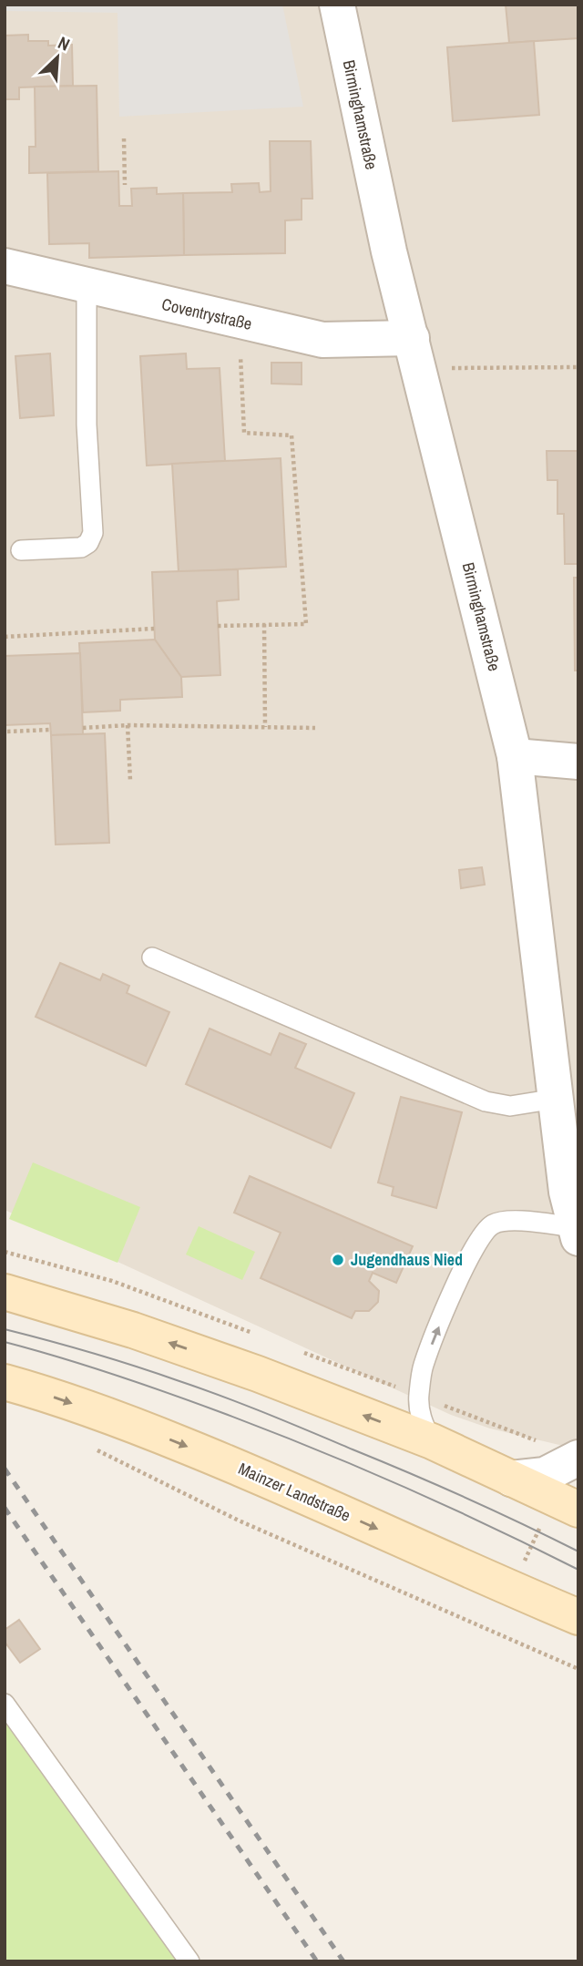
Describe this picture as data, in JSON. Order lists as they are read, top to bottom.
{
  "streets": {
    "main road": ["Mainzer Landstraße"],
    "street": ["Birminghamstraße", "Coventrystraße"]
  },
  "crossings": [
    ["Birminghamstraße", "Coventrystraße"]
  ],
  "places": ["Jugendhaus Nied"],
  "north": "top right"
}
